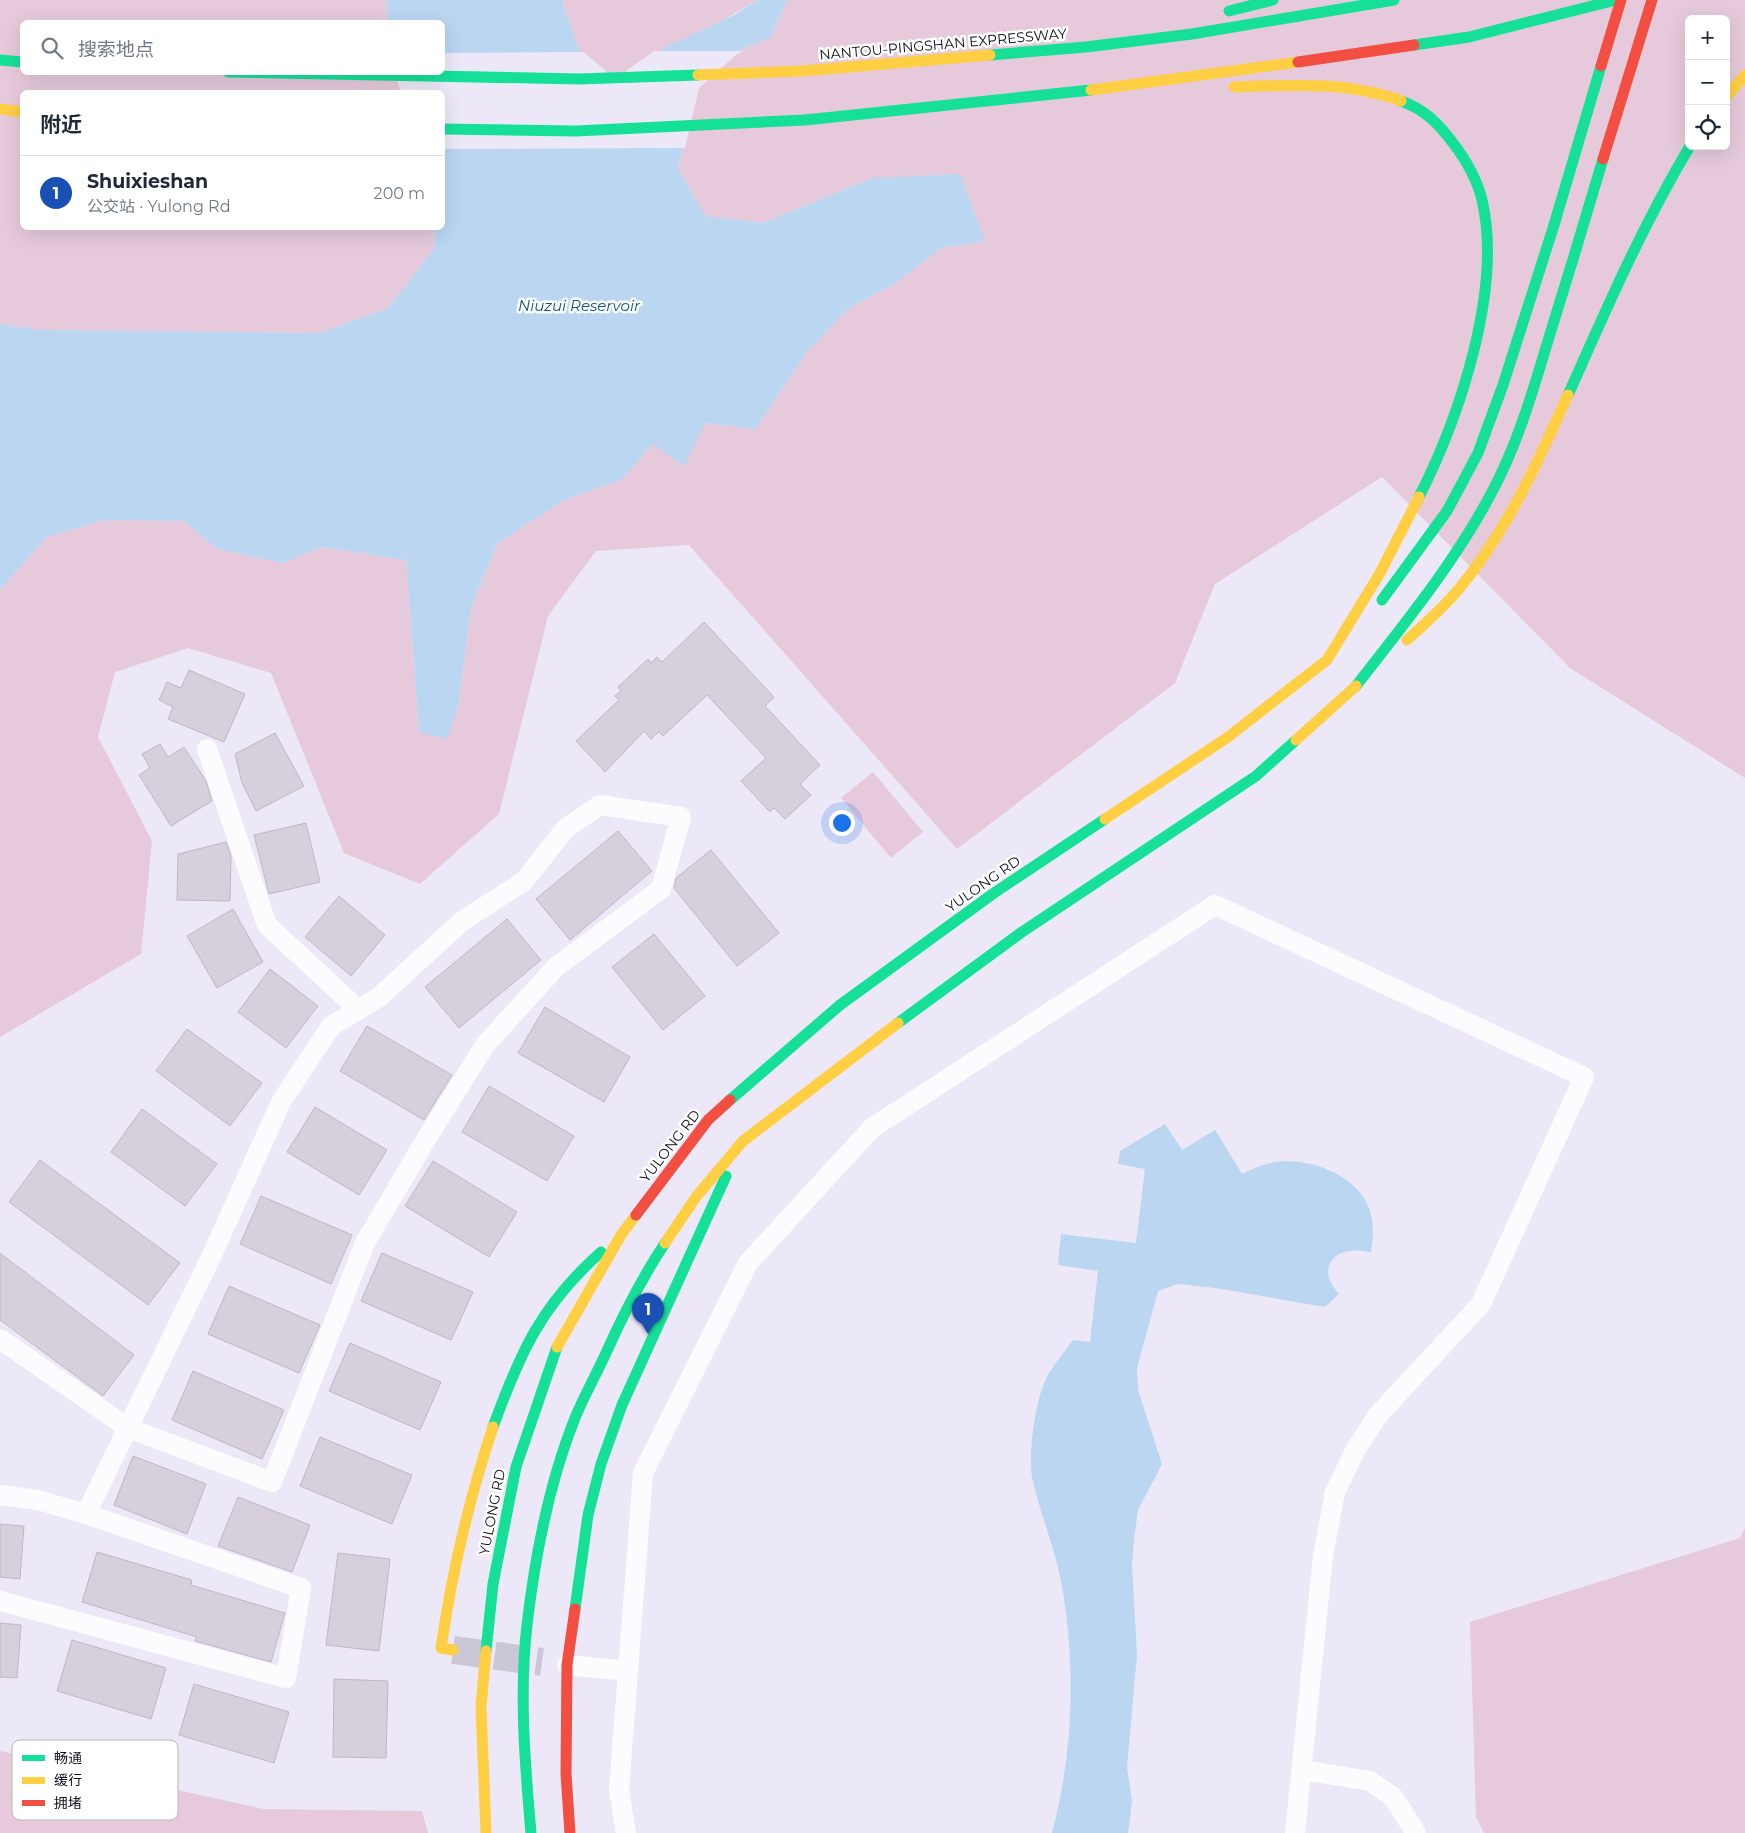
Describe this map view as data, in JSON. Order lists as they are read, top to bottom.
{
  "streets": {
    "main road": ["NANTOU-PINGSHAN EXPRESSWAY", "YULONG RD"]
  },
  "water": ["Niuzui Reservoir"],
  "legend": ["畅通", "缓行", "拥堵"],
  "page": {
    "map_buttons": ["+", "−"],
    "search": "搜索地点",
    "heading": "附近",
    "list": [
      {
        "mark": "1",
        "name": "Shuixieshan",
        "note": "公交站 · Yulong Rd",
        "value": "200 m"
      }
    ],
    "pins": "1"
  }
}
